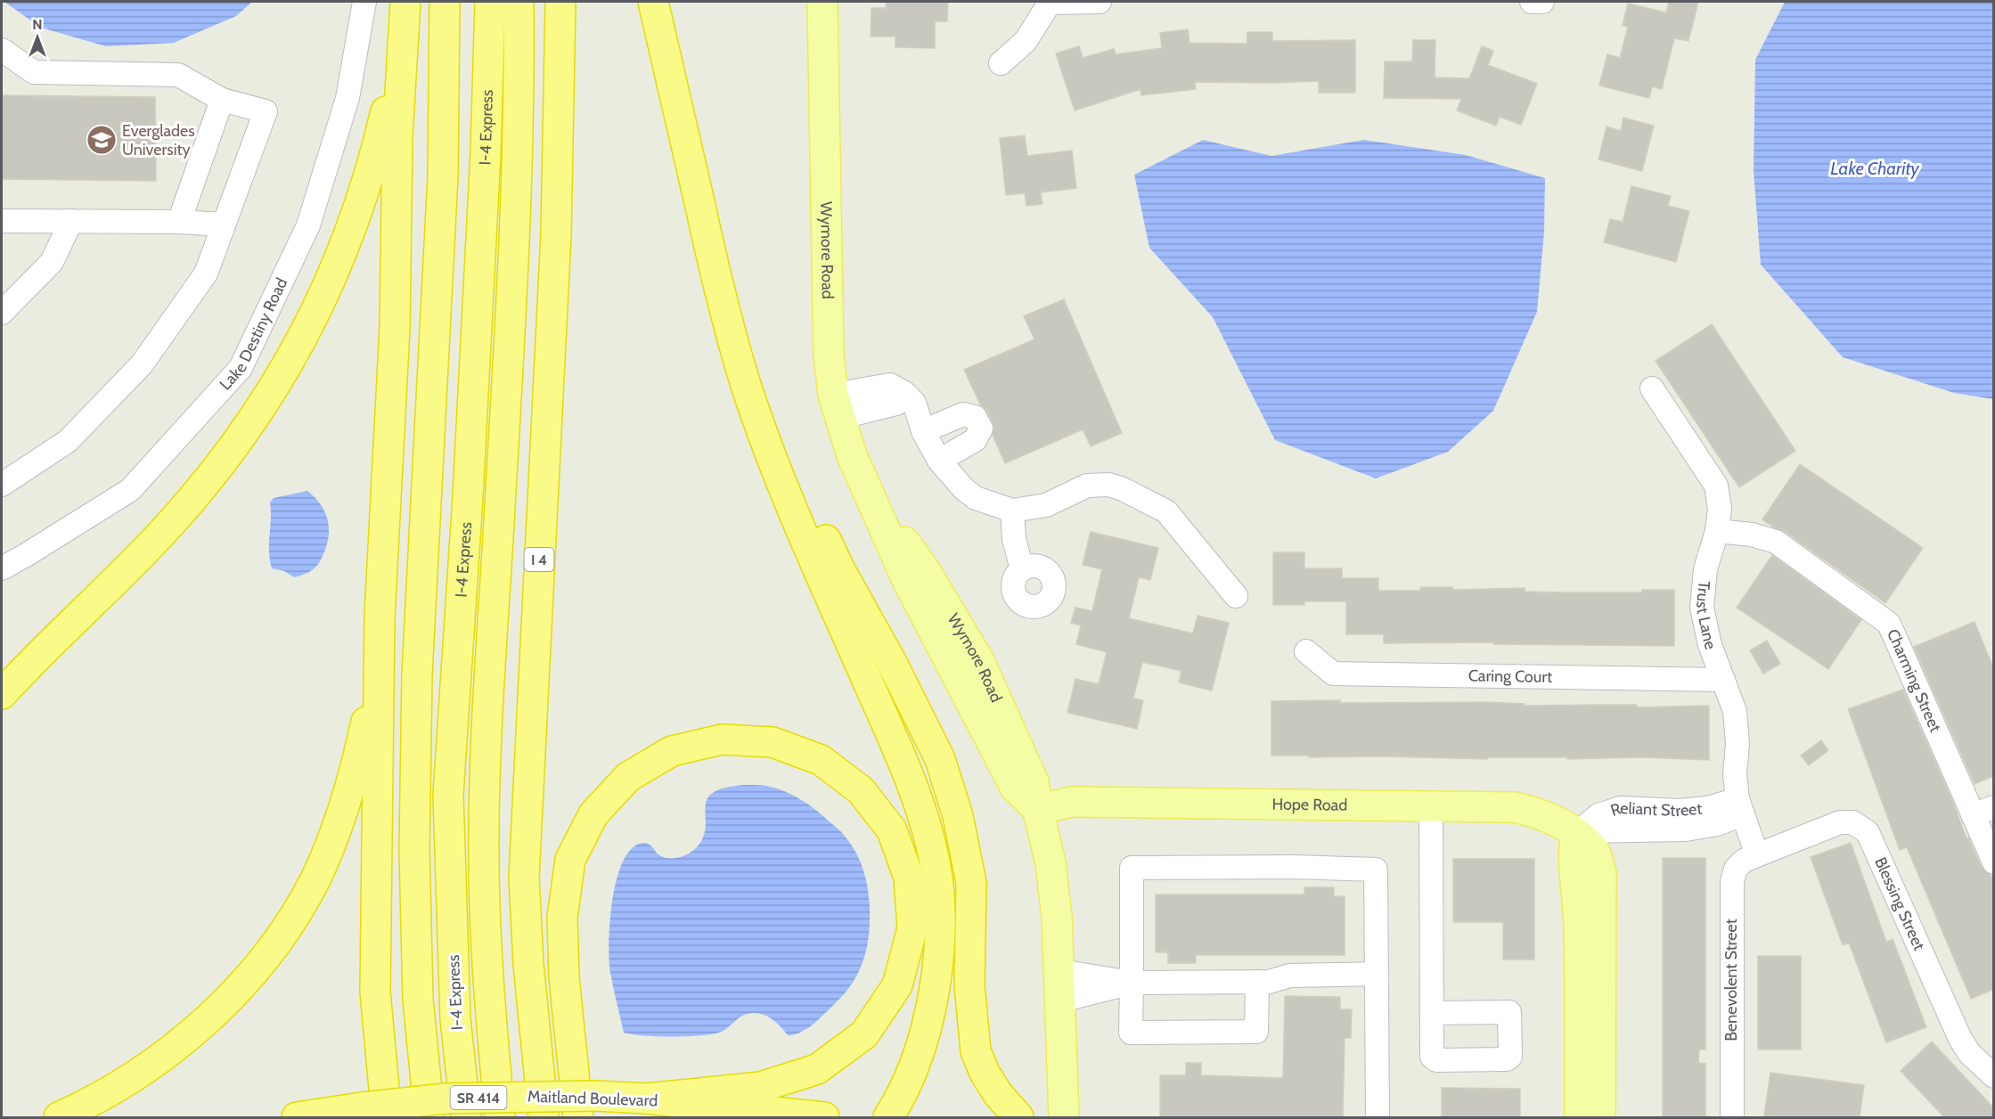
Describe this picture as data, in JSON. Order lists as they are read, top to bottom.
{
  "streets": {
    "highway": [
      "I-4 Express",
      "I 4",
      "SR 414",
      "Maitland Boulevard"
    ],
    "main road": ["Wymore Road", "Hope Road"],
    "street": [
      "Lake Destiny Road",
      "Trust Lane",
      "Caring Court",
      "Charming Street",
      "Reliant Street",
      "Blessing Street",
      "Benevolent Street"
    ]
  },
  "crossings": [
    ["Wymore Road", "Hope Road"],
    ["Trust Lane", "Caring Court"],
    ["Trust Lane", "Charming Street"],
    ["Trust Lane", "Reliant Street"],
    ["Trust Lane", "Blessing Street"],
    ["Trust Lane", "Benevolent Street"],
    ["Hope Road", "Reliant Street"],
    ["Blessing Street", "Benevolent Street"]
  ],
  "water": ["Lake Charity"],
  "places": {
    "school or university": ["Everglades University"]
  },
  "north": "top"
}
